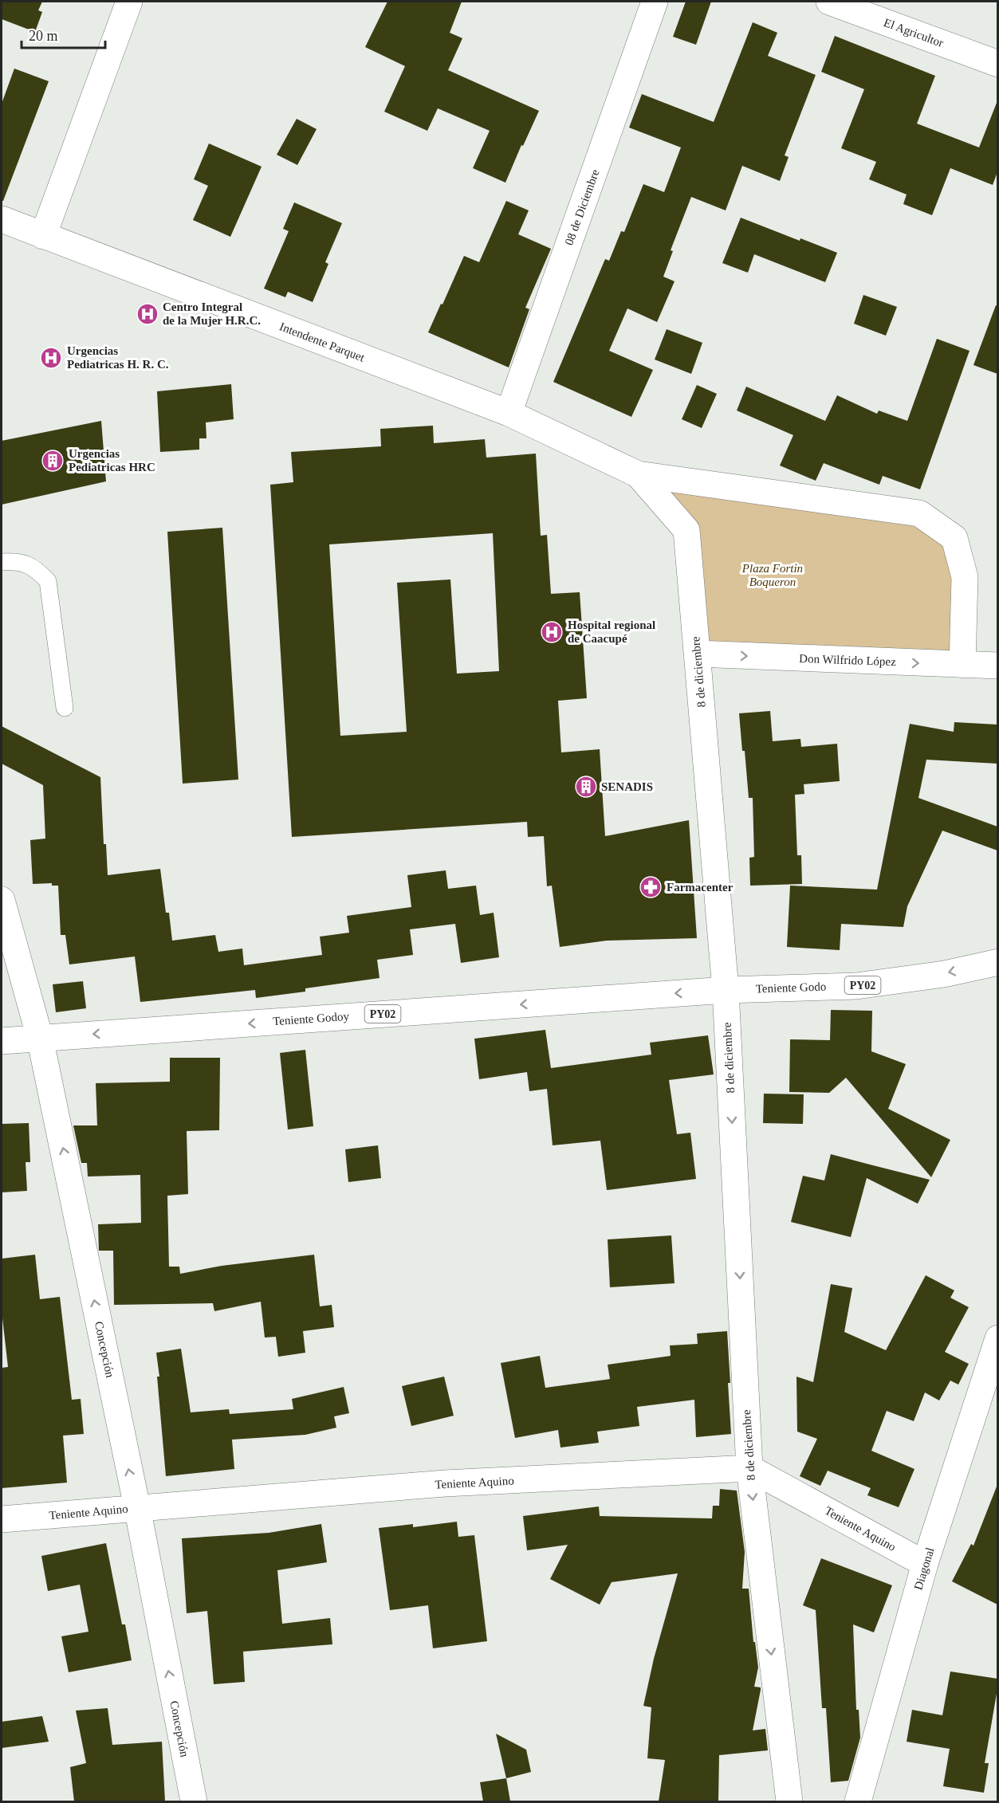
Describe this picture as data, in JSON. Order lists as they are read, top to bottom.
{
  "streets": {
    "street": [
      "El Agricultor",
      "08 de Diciembre",
      "Intendente Parquet",
      "Don Wilfrido López",
      "8 de diciembre",
      "PY02",
      "Teniente Godo",
      "Teniente Godoy",
      "Concepción",
      "Teniente Aquino",
      "Diagonal"
    ]
  },
  "crossings": [
    ["08 de Diciembre", "Intendente Parquet"],
    ["08 de Diciembre", "8 de diciembre"],
    ["Intendente Parquet", "8 de diciembre"],
    ["Don Wilfrido López", "8 de diciembre"],
    ["8 de diciembre", "Teniente Godo"],
    ["8 de diciembre", "Teniente Godoy"],
    ["8 de diciembre", "Teniente Aquino"],
    ["PY02", "Teniente Godoy"],
    ["PY02", "Concepción"],
    ["Teniente Godo", "Teniente Godoy"],
    ["Teniente Godoy", "Concepción"],
    ["Concepción", "Teniente Aquino"],
    ["Teniente Aquino", "Diagonal"]
  ],
  "one_way": [
    "Don Wilfrido López",
    "8 de diciembre",
    "Teniente Godo",
    "Teniente Godoy",
    "Concepción"
  ],
  "parks": ["Plaza Fortin Boqueron"],
  "places": {
    "hospital": ["Centro Integral de la Mujer H.R.C.", "Urgencias Pediatricas H. R. C.", "Hospital regional de Caacupé"],
    "building": ["Urgencias Pediatricas HRC", "SENADIS"],
    "pharmacy": ["Farmacenter"]
  },
  "scale_bar": "20 m"
}
